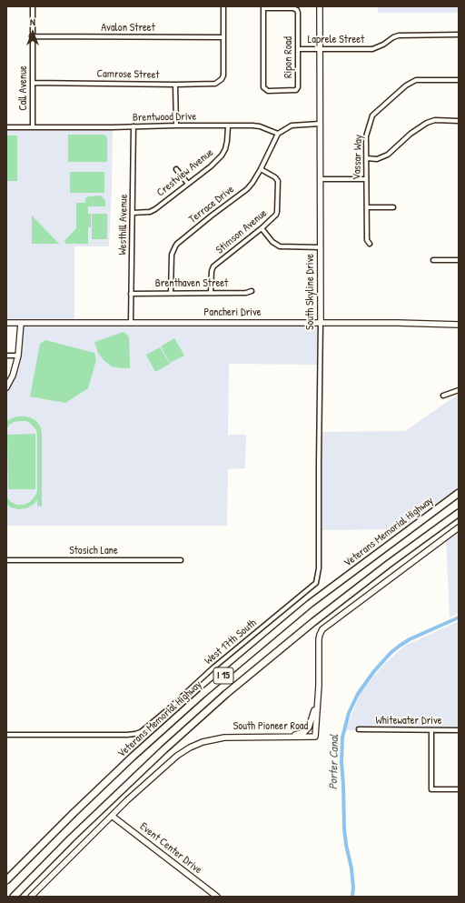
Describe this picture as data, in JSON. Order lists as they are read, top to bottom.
{
  "streets": {
    "highway": ["Veterans Memorial Highway", "I 15"],
    "street": [
      "Avalon Street",
      "Laprele Street",
      "Ripon Road",
      "Camrose Street",
      "Call Avenue",
      "Brentwood Drive",
      "Vassar Way",
      "Crestview Avenue",
      "Terrace Drive",
      "Westhill Avenue",
      "Stimson Avenue",
      "Brenthaven Street",
      "South Skyline Drive",
      "Pancheri Drive",
      "Stosich Lane",
      "West 17th South",
      "Whitewater Drive",
      "South Pioneer Road",
      "Event Center Drive"
    ]
  },
  "crossings": [
    ["Avalon Street", "Camrose Street"],
    ["Avalon Street", "Call Avenue"],
    ["Laprele Street", "Ripon Road"],
    ["Laprele Street", "South Skyline Drive"],
    ["Camrose Street", "Call Avenue"],
    ["Call Avenue", "Brentwood Drive"],
    ["Brentwood Drive", "Crestview Avenue"],
    ["Brentwood Drive", "Terrace Drive"],
    ["Brentwood Drive", "Westhill Avenue"],
    ["Crestview Avenue", "Westhill Avenue"],
    ["Terrace Drive", "Stimson Avenue"],
    ["Terrace Drive", "Brenthaven Street"],
    ["Westhill Avenue", "Brenthaven Street"],
    ["Westhill Avenue", "Pancheri Drive"],
    ["Stimson Avenue", "Brenthaven Street"],
    ["South Skyline Drive", "Pancheri Drive"],
    ["South Skyline Drive", "West 17th South"],
    ["South Pioneer Road", "Event Center Drive"]
  ],
  "water": ["Porter Canal"],
  "north": "top"
}
